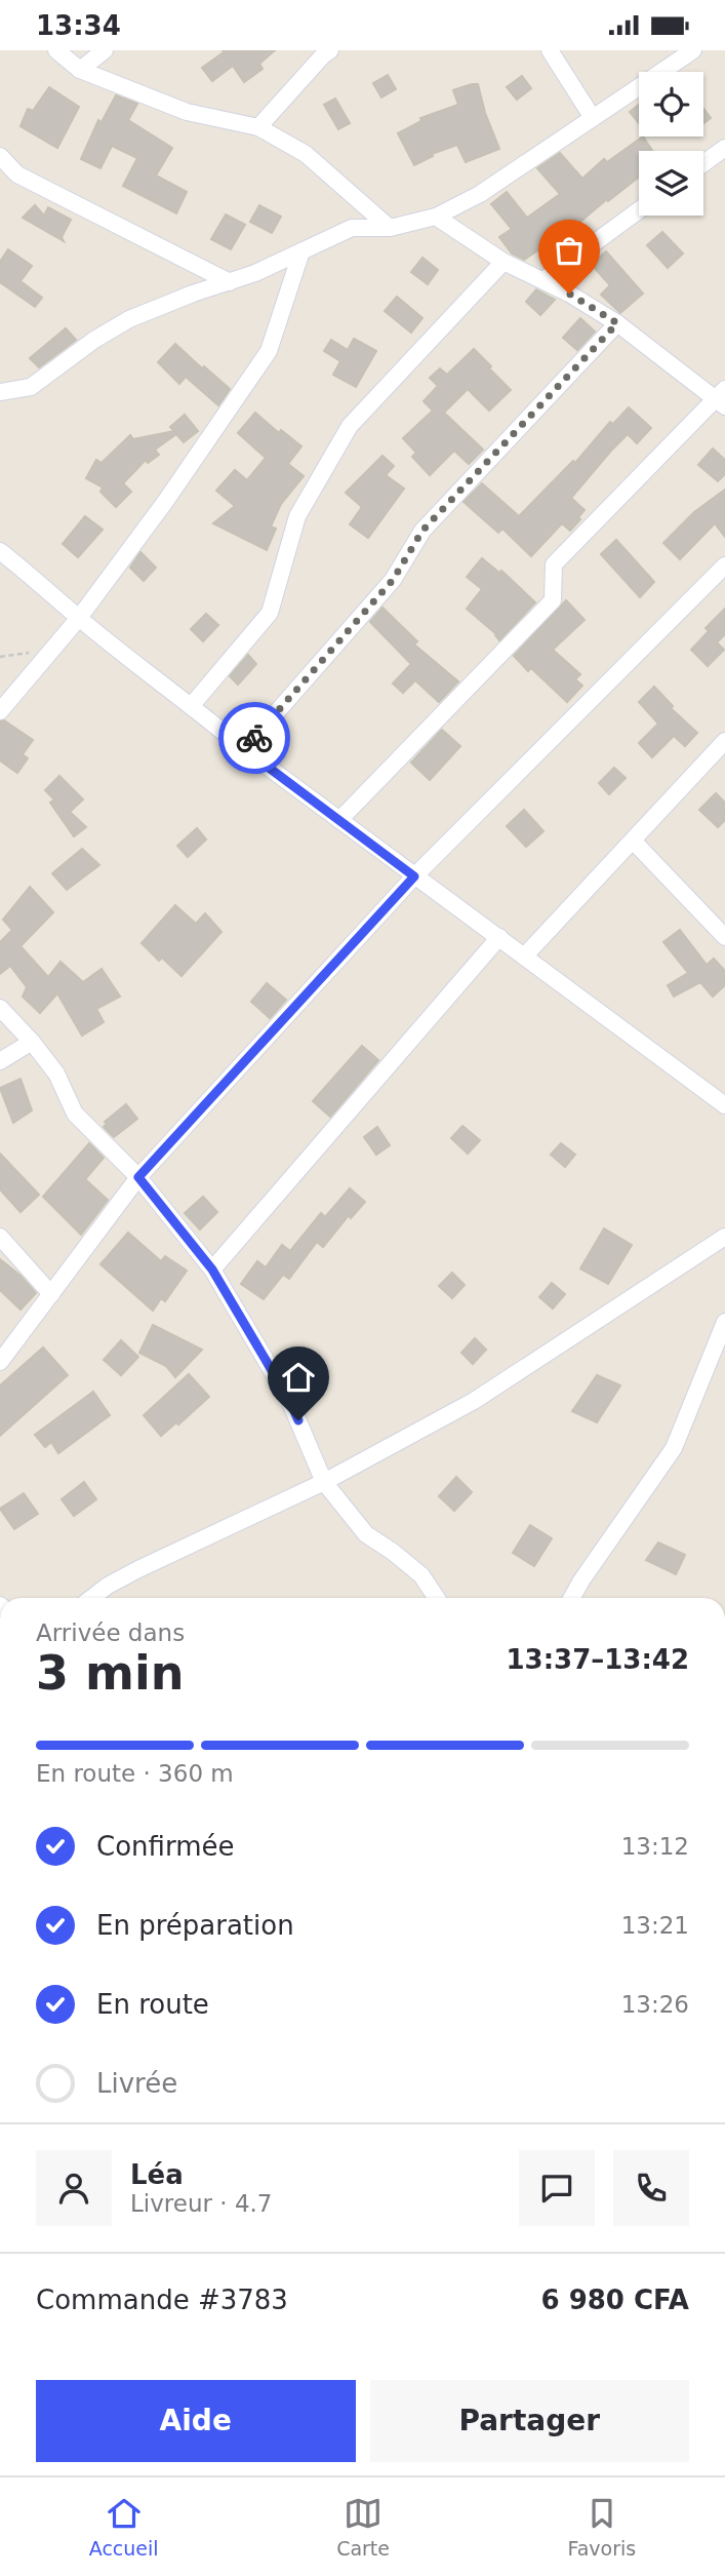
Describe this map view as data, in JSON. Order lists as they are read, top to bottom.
{
  "page": {
    "status": "13:34",
    "heading": ["3 min", "Arrivée dans", "13:37–13:42"],
    "panel": [
      "Léa",
      "Livreur · 4.7",
      "Commande #3783",
      "6 980 CFA"
    ],
    "bar": "En route · 360 m",
    "list": [
      ["Confirmée", "13:12"],
      ["En préparation", "13:21"],
      ["En route", "13:26"],
      "Livrée"
    ],
    "buttons": ["Aide", "Partager"],
    "tabs": ["Accueil", "Carte", "Favoris"]
  }
}
